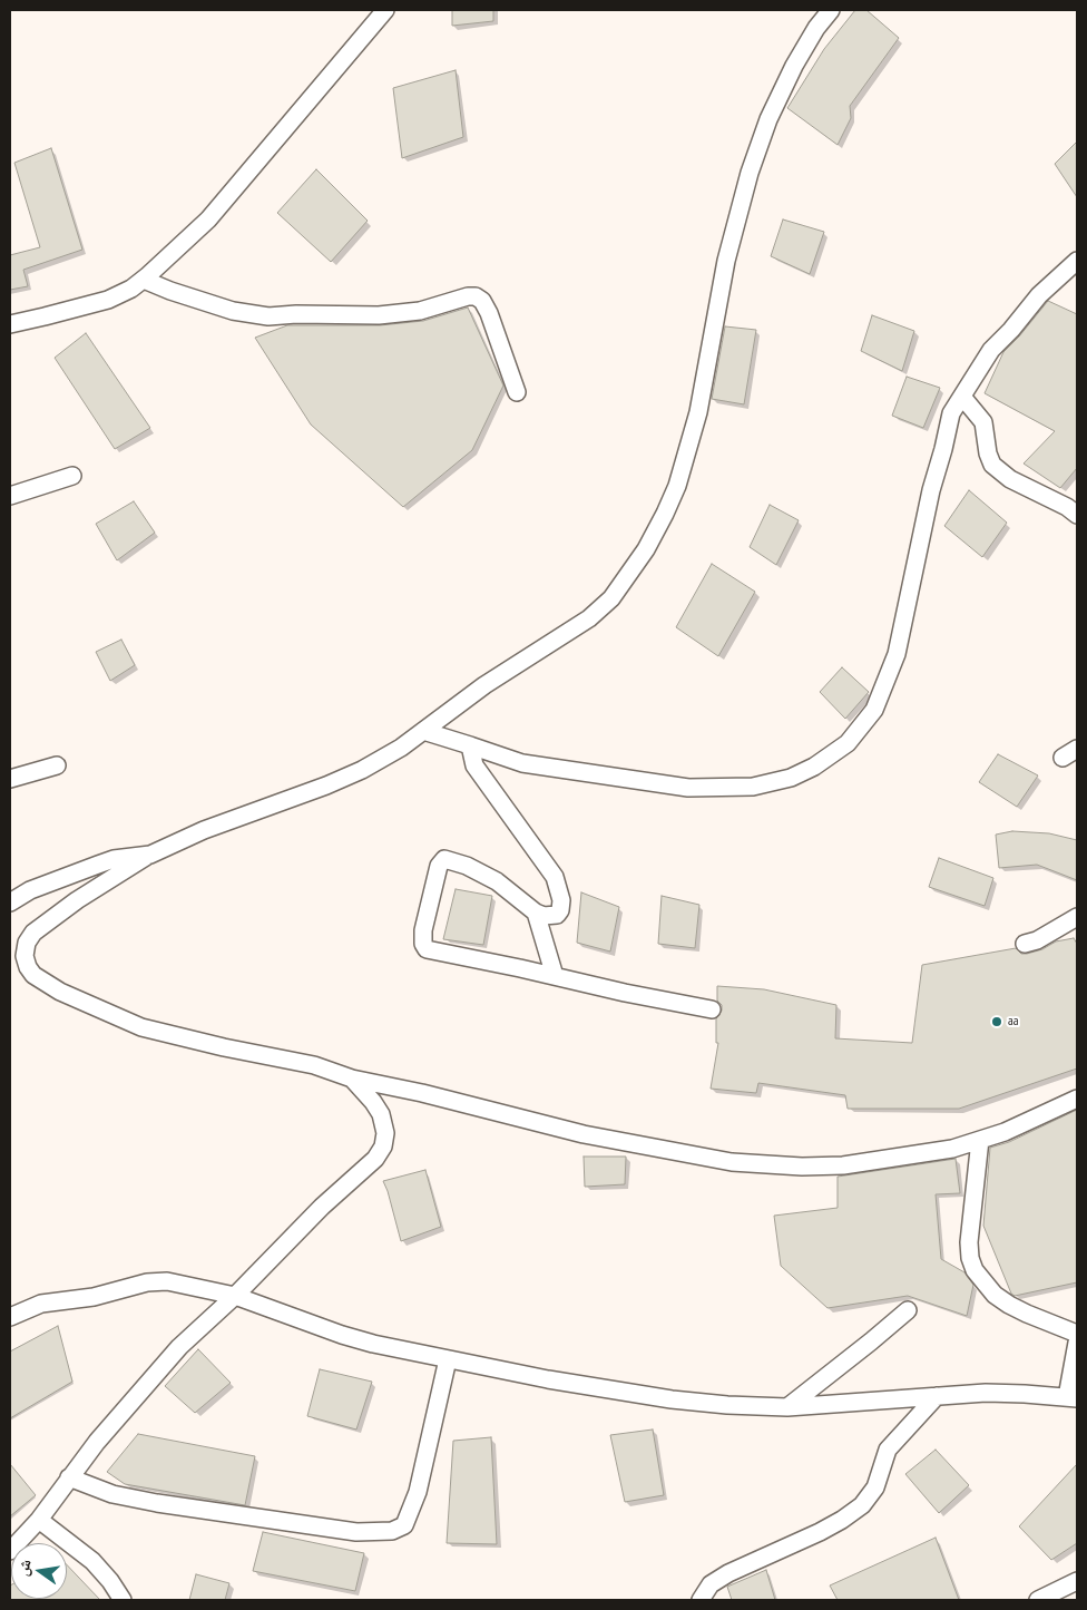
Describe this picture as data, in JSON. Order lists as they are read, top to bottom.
{
  "places": ["aa"],
  "north": "left"
}
